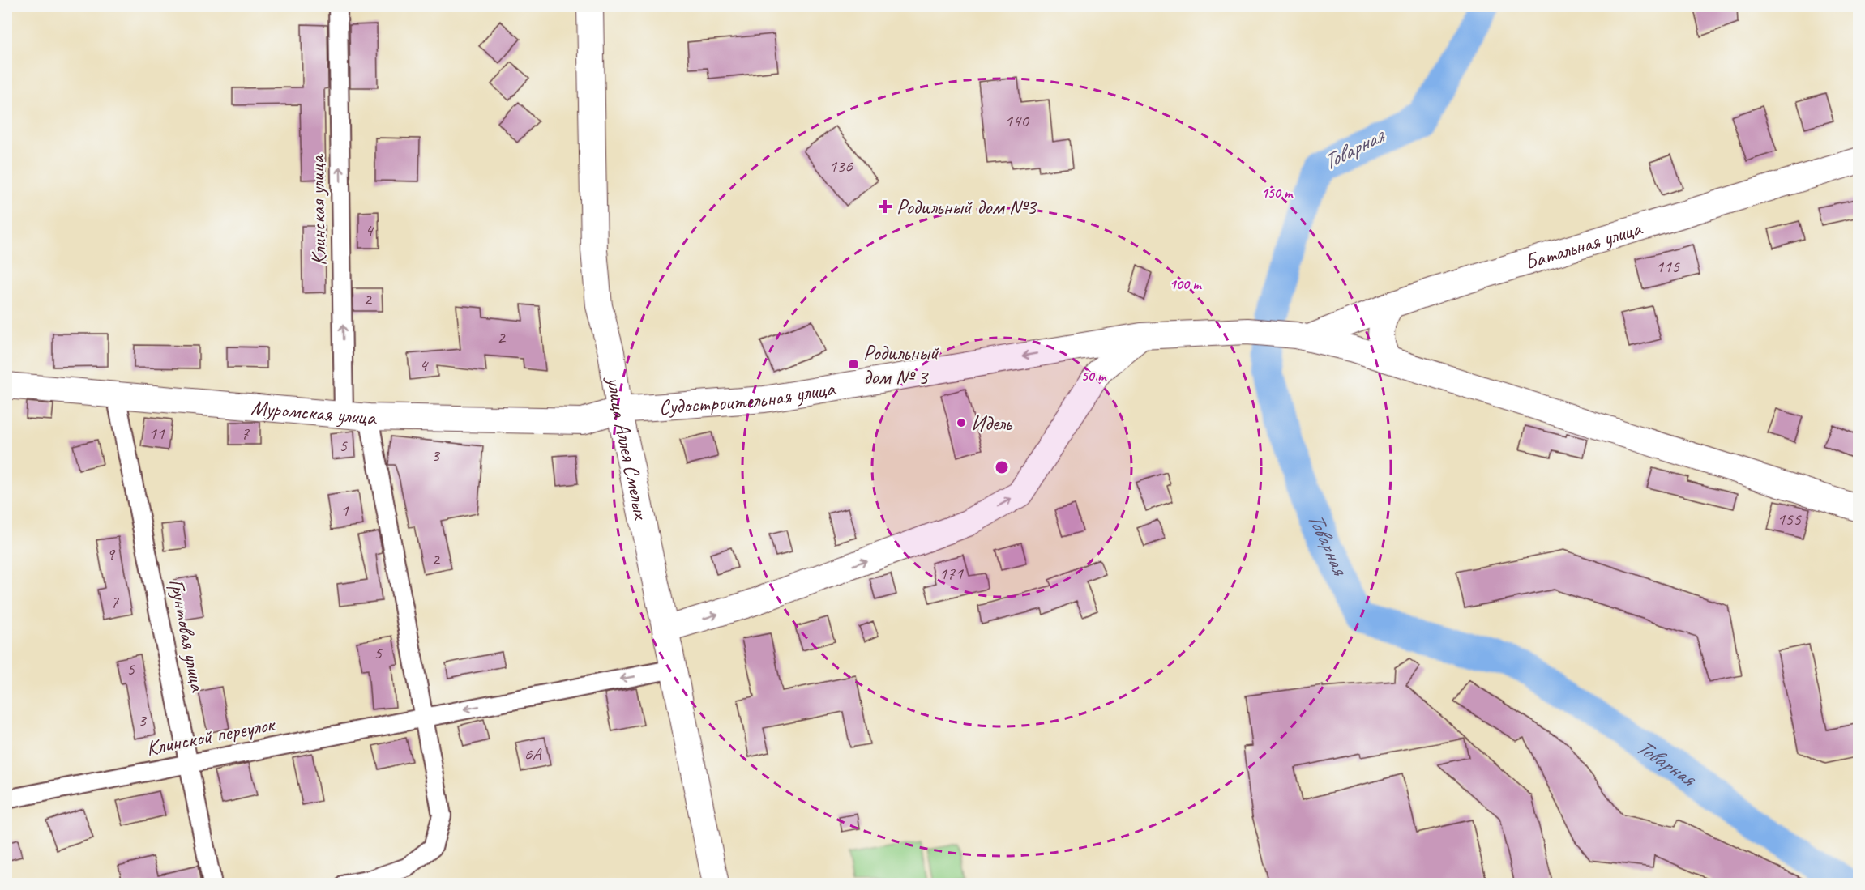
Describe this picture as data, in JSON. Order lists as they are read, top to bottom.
{
  "streets": {
    "main road": [
      "Батальная улица",
      "Судостроительная улица",
      "Муромская улица",
      "улица Аллея Смелых"
    ],
    "street": ["Клинская улица", "Грунтовая улица", "Клинской переулок"]
  },
  "crossings": [
    ["Клинская улица", "Муромская улица"],
    ["Батальная улица", "Судостроительная улица"],
    ["Судостроительная улица", "Муромская улица"],
    ["Судостроительная улица", "улица Аллея Смелых"],
    ["Муромская улица", "улица Аллея Смелых"],
    ["Муромская улица", "Грунтовая улица"],
    ["улица Аллея Смелых", "Клинской переулок"],
    ["Грунтовая улица", "Клинской переулок"]
  ],
  "one_way": ["Клинская улица", "Судостроительная улица", "Клинской переулок"],
  "water": ["Товарная"],
  "places": {
    "health": ["Родильный дом №3"],
    "transit": ["Родильный дом № 3"],
    "other": ["Идель"]
  },
  "house_numbers": [
    "140",
    "136",
    "4",
    "115",
    "2",
    "2",
    "4",
    "11",
    "7",
    "5",
    "3",
    "1",
    "155",
    "9",
    "2",
    "171",
    "7",
    "5",
    "5",
    "3",
    "6А"
  ],
  "rings": ["150 m", "100 m", "50 m"]
}
